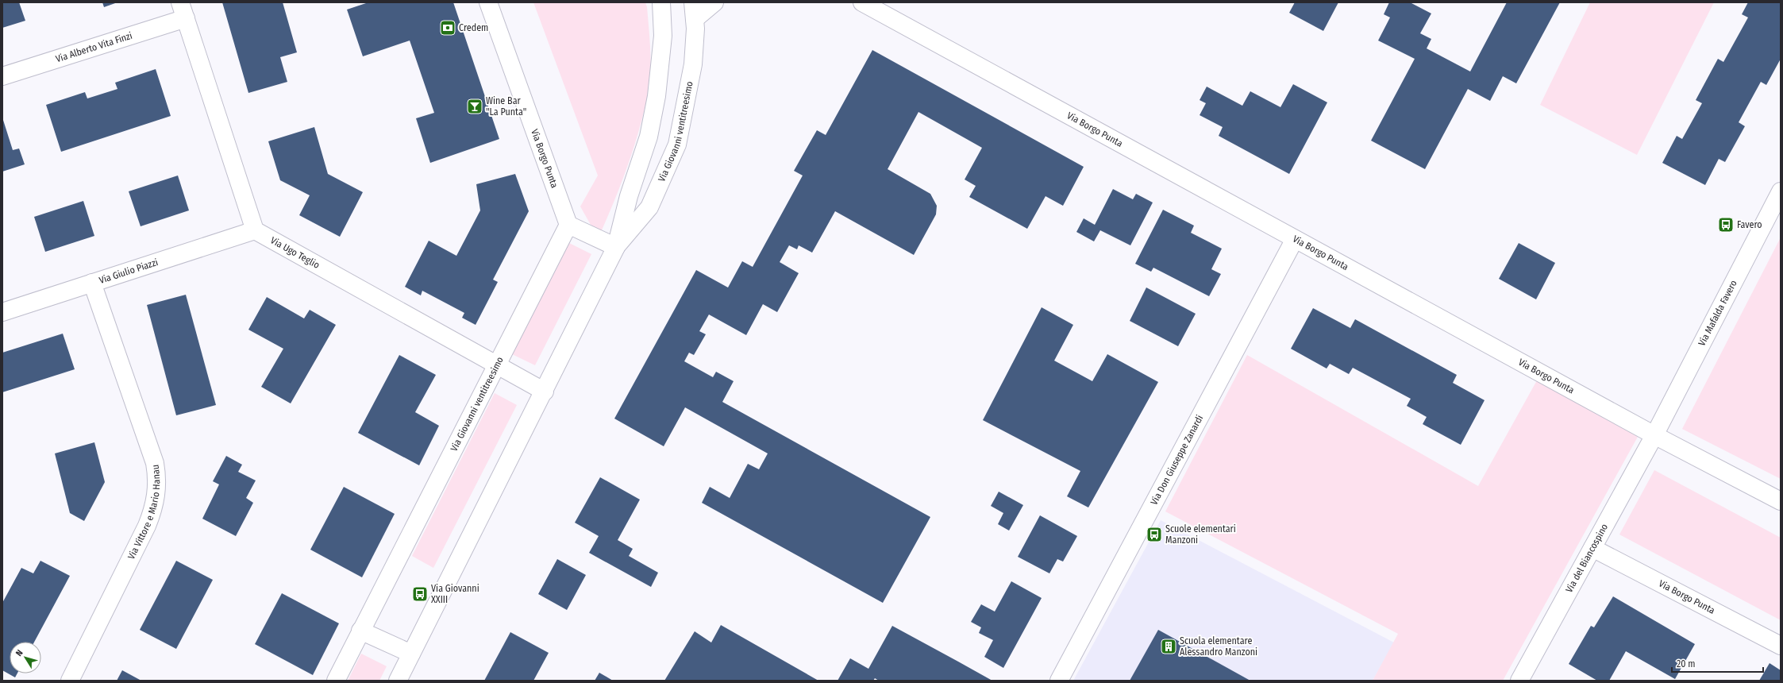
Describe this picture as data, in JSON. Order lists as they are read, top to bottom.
{
  "streets": {
    "street": [
      "Via Alberto Vita Finzi",
      "Via Borgo Punta",
      "Via Giovanni ventitreesimo",
      "Via Ugo Teglio",
      "Via Giulio Piazzi",
      "Via Mafalda Favero",
      "Via Don Giuseppe Zanardi",
      "Via Vittore e Mario Hanau",
      "Via del Biancospino"
    ]
  },
  "crossings": [
    ["Via Borgo Punta", "Via Giovanni ventitreesimo"],
    ["Via Borgo Punta", "Via Mafalda Favero"],
    ["Via Borgo Punta", "Via Don Giuseppe Zanardi"],
    ["Via Borgo Punta", "Via del Biancospino"],
    ["Via Giovanni ventitreesimo", "Via Ugo Teglio"],
    ["Via Ugo Teglio", "Via Giulio Piazzi"],
    ["Via Giulio Piazzi", "Via Vittore e Mario Hanau"],
    ["Via Mafalda Favero", "Via del Biancospino"]
  ],
  "places": {
    "bank": ["Credem"],
    "bar": ["Wine Bar \"La Punta\""],
    "bus stop": ["Favero", "Scuole elementari Manzoni", "Via Giovanni XXIII"],
    "building": ["Scuola elementare Alessandro Manzoni"]
  },
  "scale_bar": "20 m",
  "north": "top left"
}
